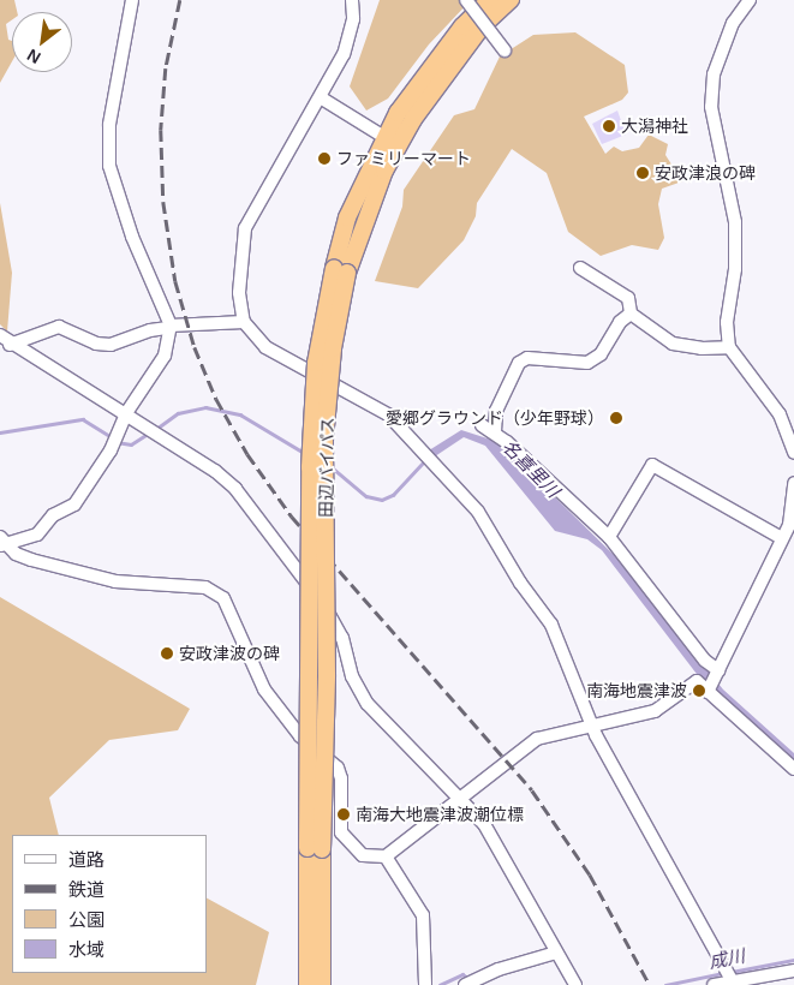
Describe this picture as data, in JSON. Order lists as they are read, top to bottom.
{
  "streets": {
    "highway": ["田辺バイパス"]
  },
  "water": ["名喜里川", "成川"],
  "places": [
    "大潟神社",
    "ファミリーマート",
    "安政津浪の碑",
    "愛郷グラウンド（少年野球）",
    "安政津波の碑",
    "南海地震津波",
    "南海大地震津波潮位標"
  ],
  "legend": [
    "道路",
    "鉄道",
    "公園",
    "水域"
  ],
  "north": "bottom left"
}
